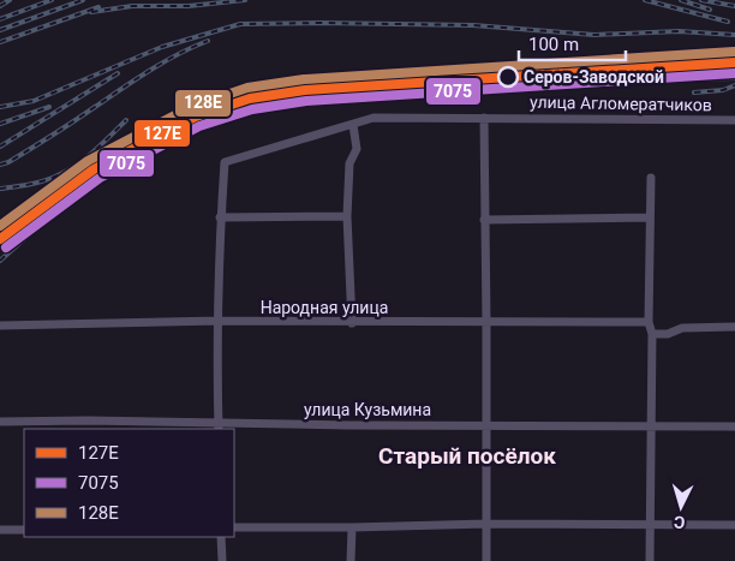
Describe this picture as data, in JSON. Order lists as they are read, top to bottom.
{
  "streets": {
    "street": ["улица Агломератчиков", "Народная улица", "улица Кузьмина"]
  },
  "districts": ["Старый посёлок"],
  "places": ["Серов-Заводской"],
  "lines": ["transit line 128Е", "transit line 127Е", "transit line 7075"],
  "legend": ["127Е", "7075", "128Е"],
  "scale_bar": "100 m",
  "north": "bottom"
}
